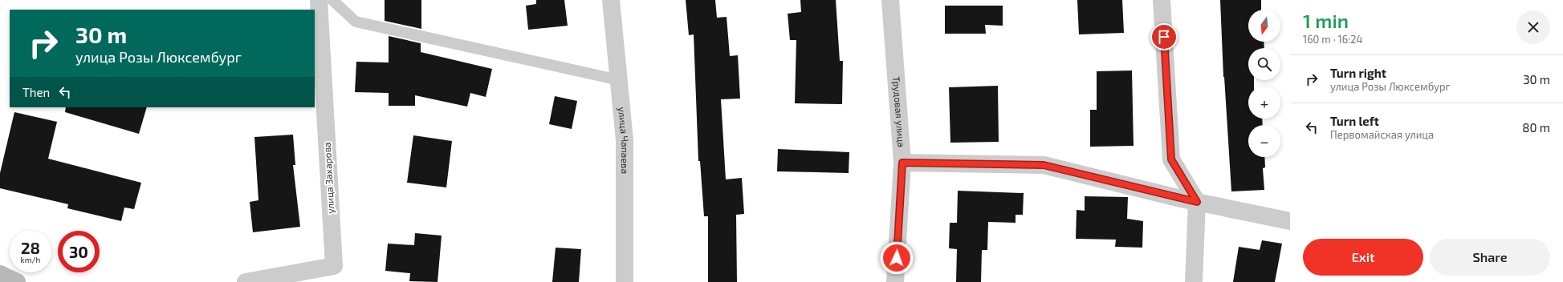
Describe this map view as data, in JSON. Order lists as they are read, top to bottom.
{
  "streets": {
    "street": ["Трудовая улица", "улица Чапаева", "улица Захарова"]
  },
  "north": "bottom",
  "page": {
    "heading": ["1 min", "160 m · 16:24"],
    "map_buttons": ["+", "−"],
    "turn": ["30 m", "улица Розы Люксембург"],
    "list": [
      {
        "name": "Turn right",
        "note": "улица Розы Люксембург",
        "value": "30 m"
      },
      {
        "name": "Turn left",
        "note": "Первомайская улица",
        "value": "80 m"
      }
    ],
    "then": "Then",
    "speed": "28 km/h",
    "limit": "30",
    "buttons": ["Exit", "Share"]
  }
}
